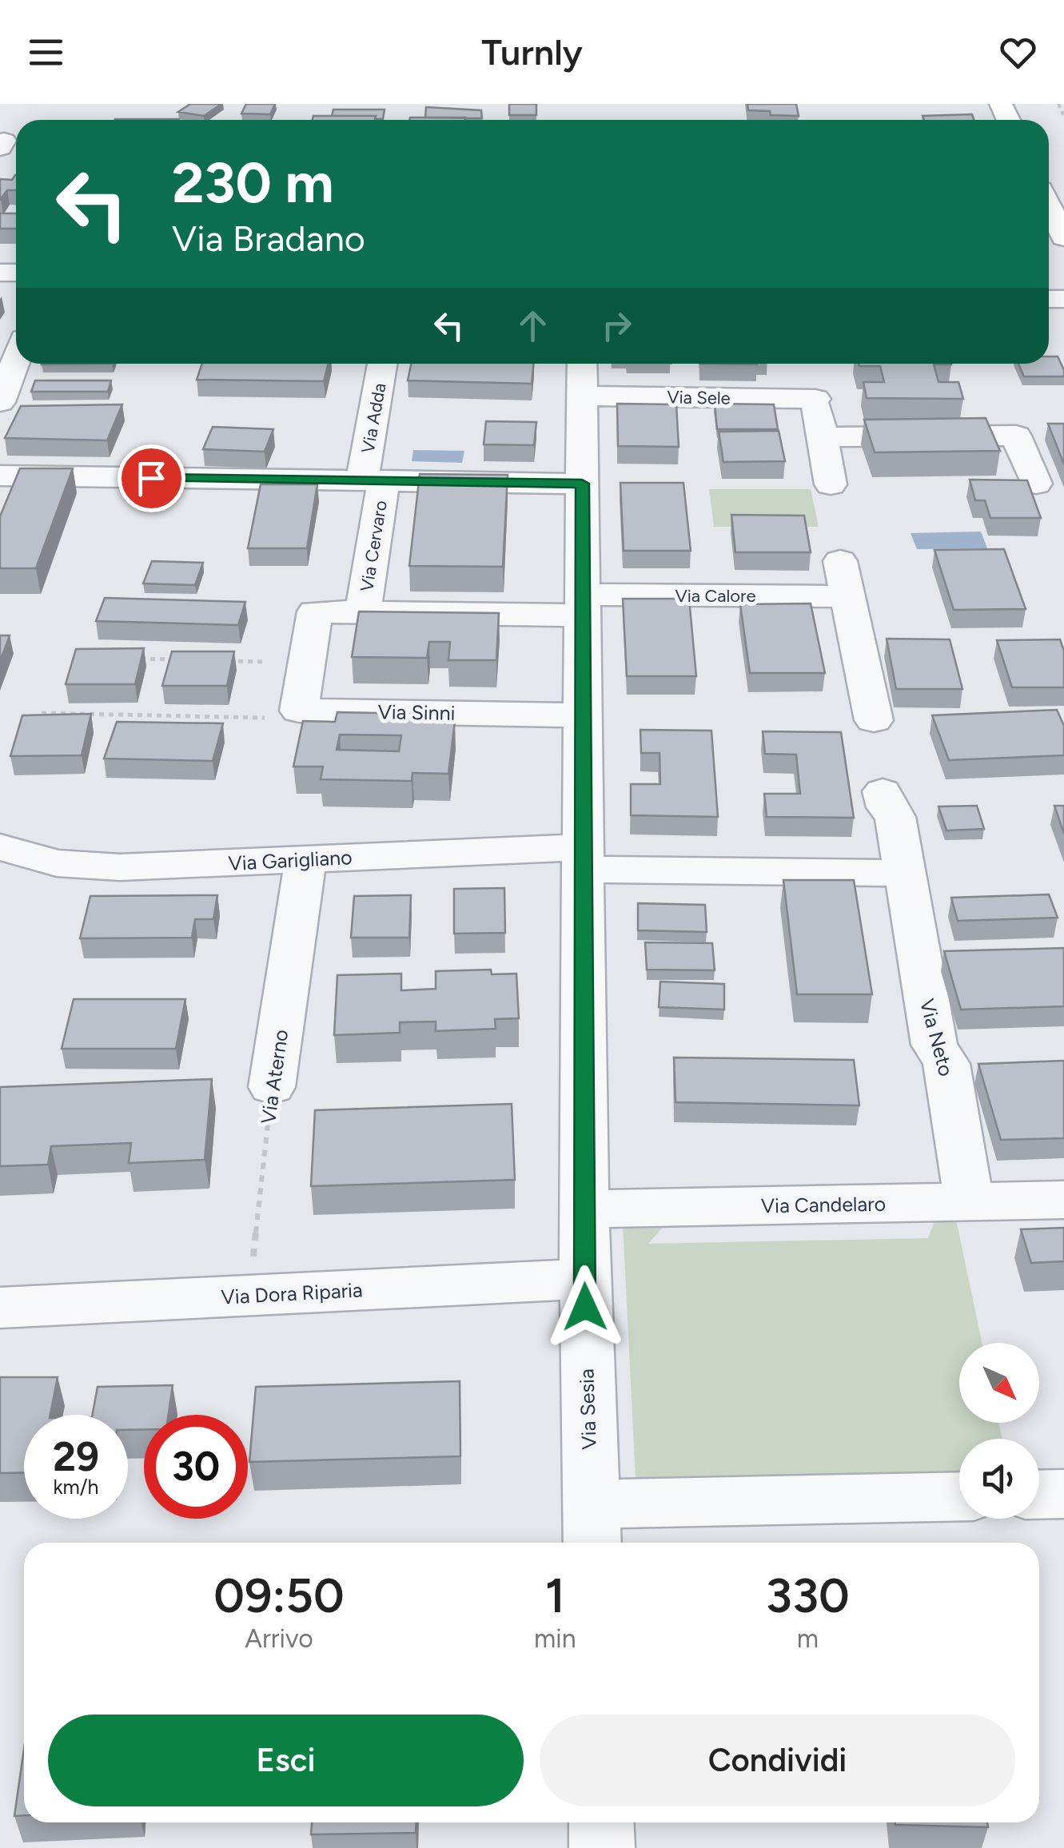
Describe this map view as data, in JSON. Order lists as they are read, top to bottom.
{
  "streets": {
    "street": [
      "Via Sele",
      "Via Adda",
      "Via Cervaro",
      "Via Calore",
      "Via Sinni",
      "Via Garigliano",
      "Via Neto",
      "Via Aterno",
      "Via Candelaro",
      "Via Dora Riparia",
      "Via Sesia"
    ]
  },
  "crossings": [
    ["Via Sele", "Via Sesia"],
    ["Via Adda", "Via Cervaro"],
    ["Via Cervaro", "Via Calore"],
    ["Via Calore", "Via Sesia"],
    ["Via Sinni", "Via Sesia"],
    ["Via Garigliano", "Via Aterno"],
    ["Via Garigliano", "Via Sesia"],
    ["Via Neto", "Via Candelaro"],
    ["Via Aterno", "Via Dora Riparia"],
    ["Via Candelaro", "Via Sesia"],
    ["Via Dora Riparia", "Via Sesia"]
  ],
  "north": "bottom right",
  "page": {
    "header": "Turnly",
    "turn": ["230 m", "Via Bradano"],
    "speed": "29 km/h",
    "limit": "30",
    "eta": [
      "09:50",
      "Arrivo",
      "1",
      "min",
      "330",
      "m"
    ],
    "buttons": ["Esci", "Condividi"]
  }
}
